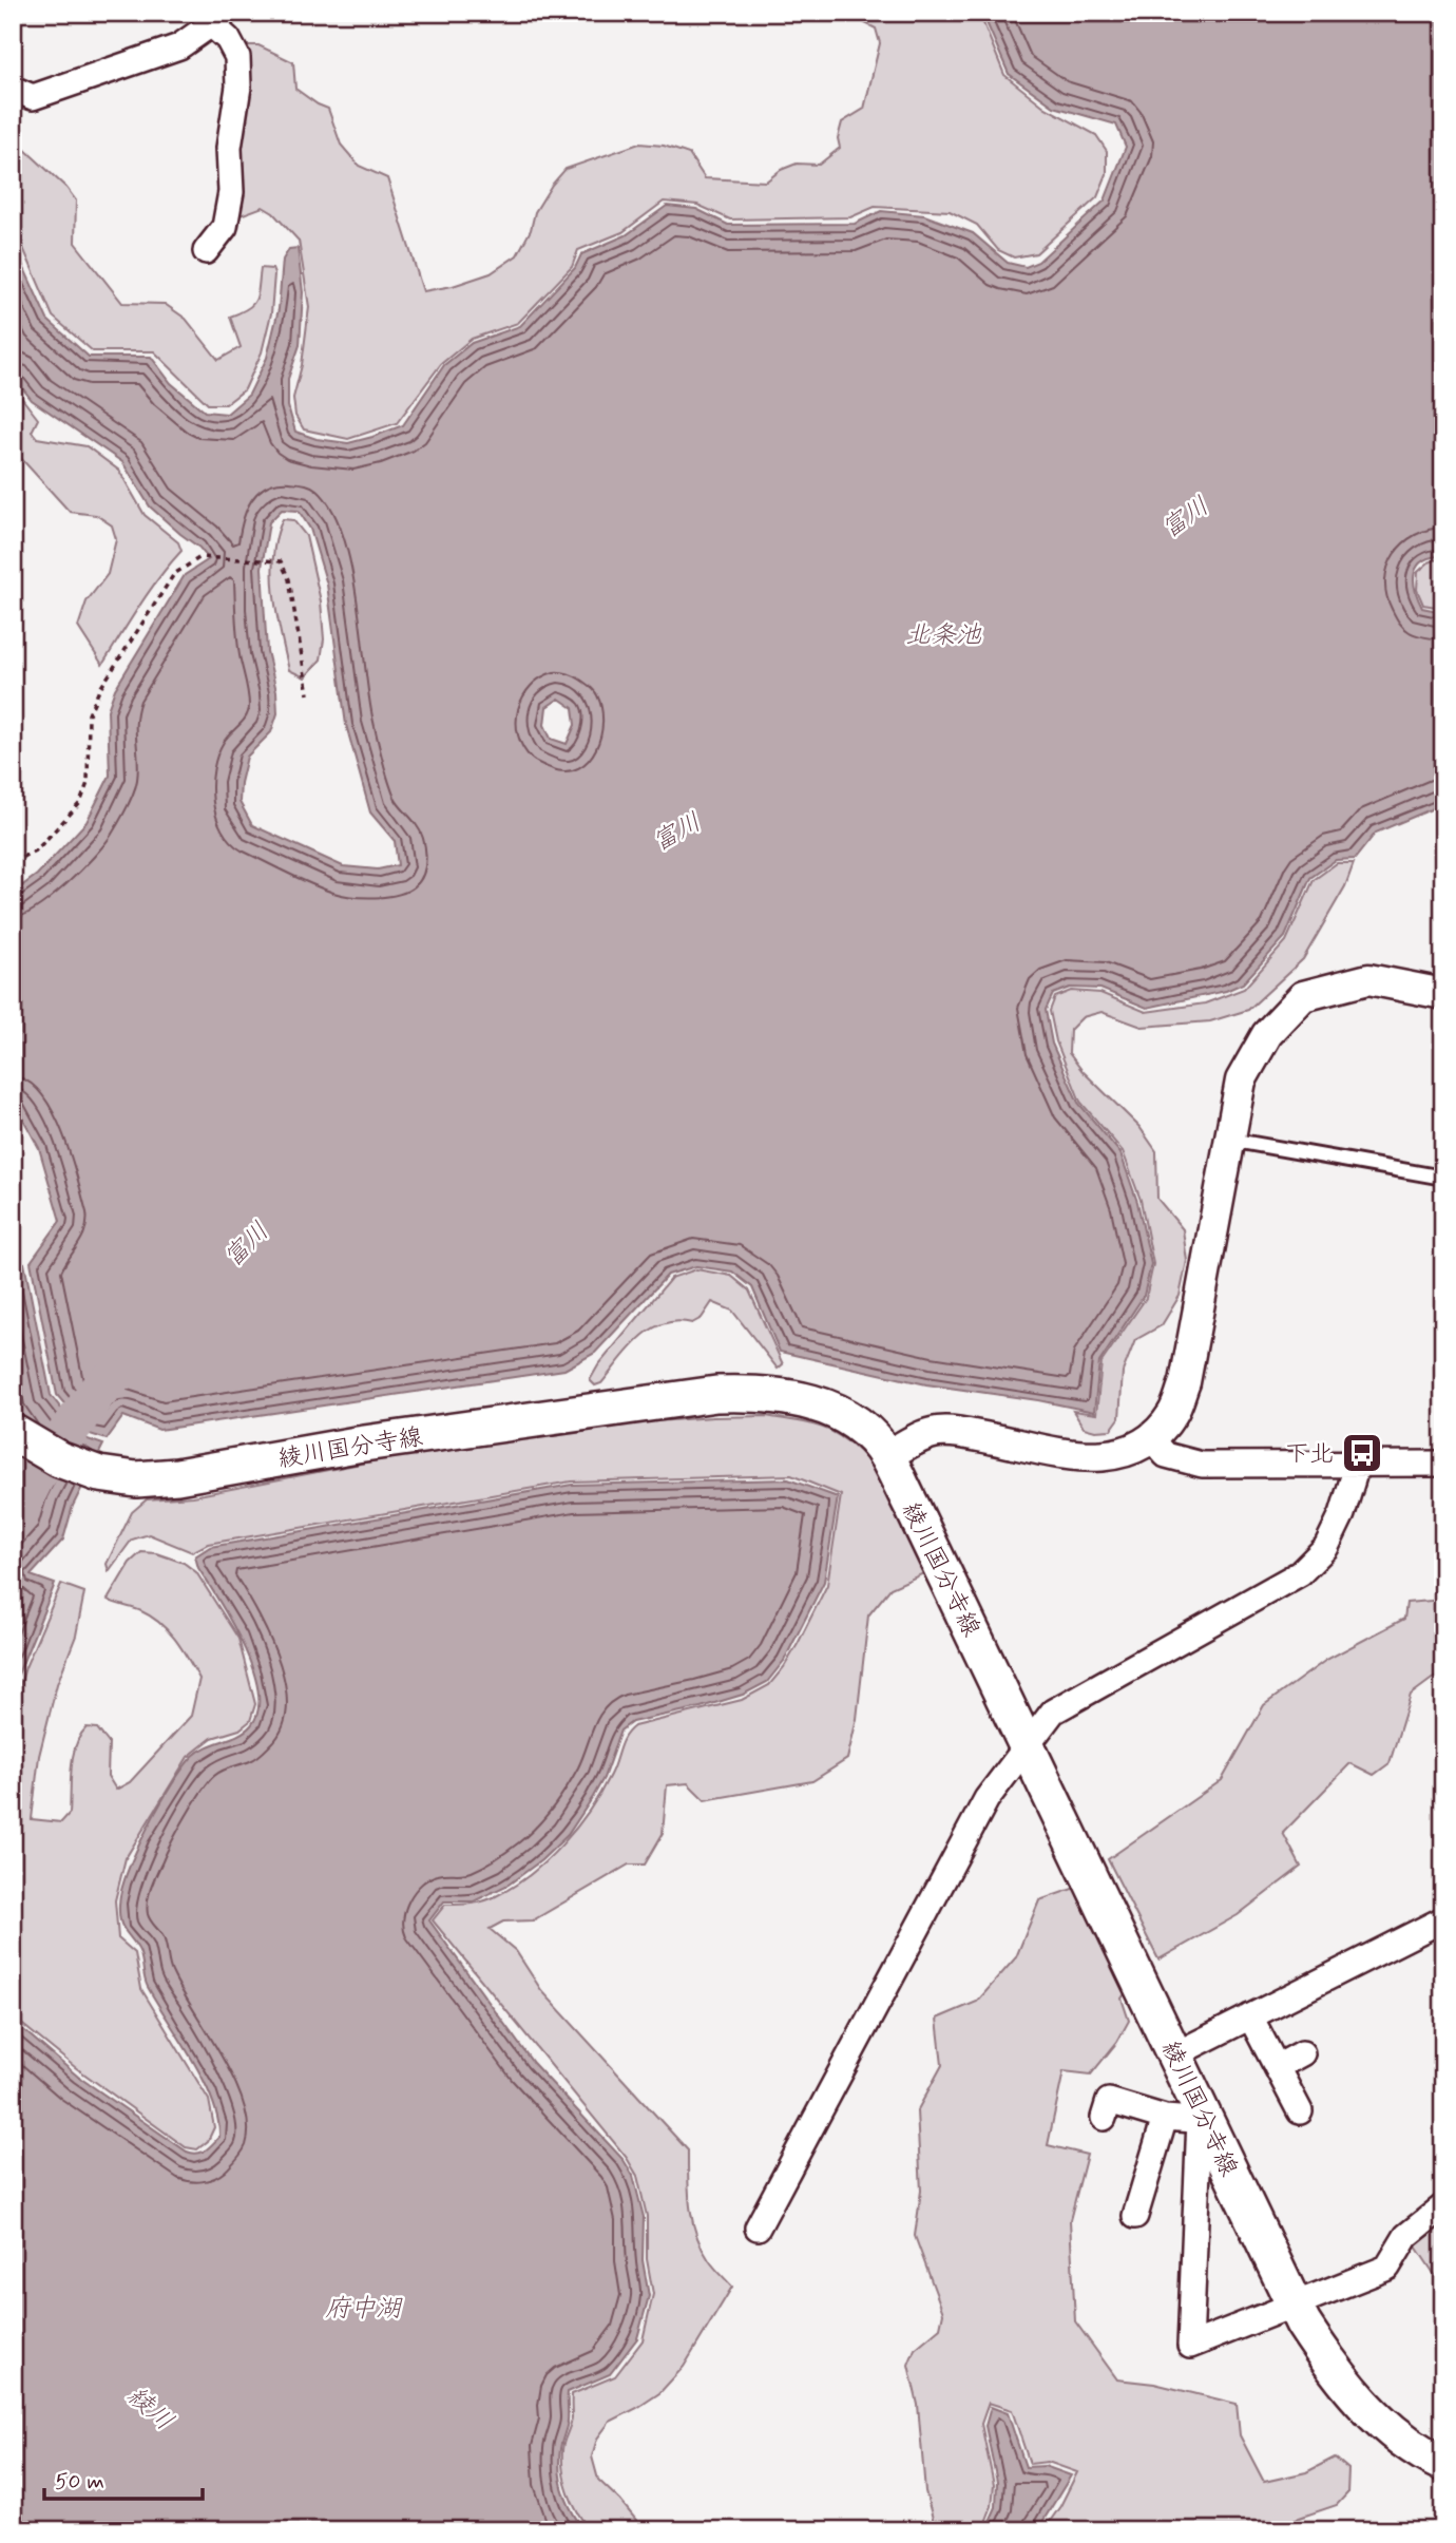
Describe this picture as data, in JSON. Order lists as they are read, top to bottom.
{
  "streets": {
    "main road": ["綾川国分寺線"]
  },
  "water": [
    "富川",
    "北条池",
    "府中湖",
    "綾川"
  ],
  "places": {
    "bus stop": ["下北"]
  },
  "scale_bar": "50 m"
}
